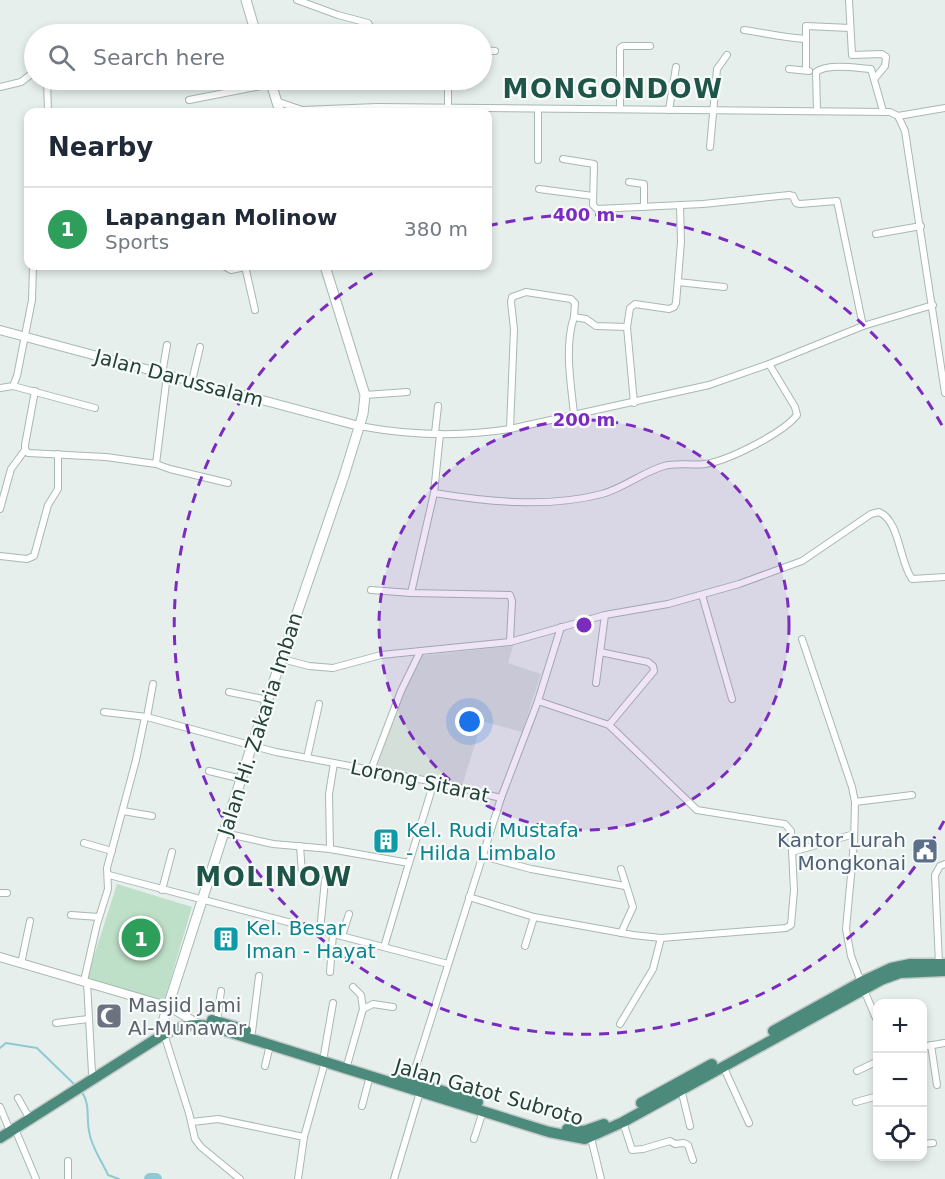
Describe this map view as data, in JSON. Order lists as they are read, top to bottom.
{
  "streets": {
    "highway": ["Jalan Gatot Subroto"],
    "main road": ["Jalan Hi. Zakaria Imban"],
    "street": ["Jalan Darussalam", "Lorong Sitarat"]
  },
  "crossings": [
    ["Jalan Darussalam", "Jalan Hi. Zakaria Imban"],
    ["Jalan Hi. Zakaria Imban", "Lorong Sitarat"],
    ["Lorong Sitarat", "Jalan Gatot Subroto"]
  ],
  "districts": ["MONGONDOW", "MOLINOW"],
  "places": {
    "building": ["Kel. Rudi Mustafa - Hilda Limbalo", "Kel. Besar Iman - Hayat"],
    "public building": ["Kantor Lurah Mongkonai"],
    "mosque": ["Masjid Jami Al-Munawar"]
  },
  "page": {
    "search": "Search here",
    "heading": "Nearby",
    "list": [
      {
        "mark": "1",
        "name": "Lapangan Molinow",
        "note": "Sports",
        "value": "380 m"
      }
    ],
    "pins": "1",
    "map_buttons": ["+", "−"]
  },
  "rings": ["400 m", "200 m"]
}
